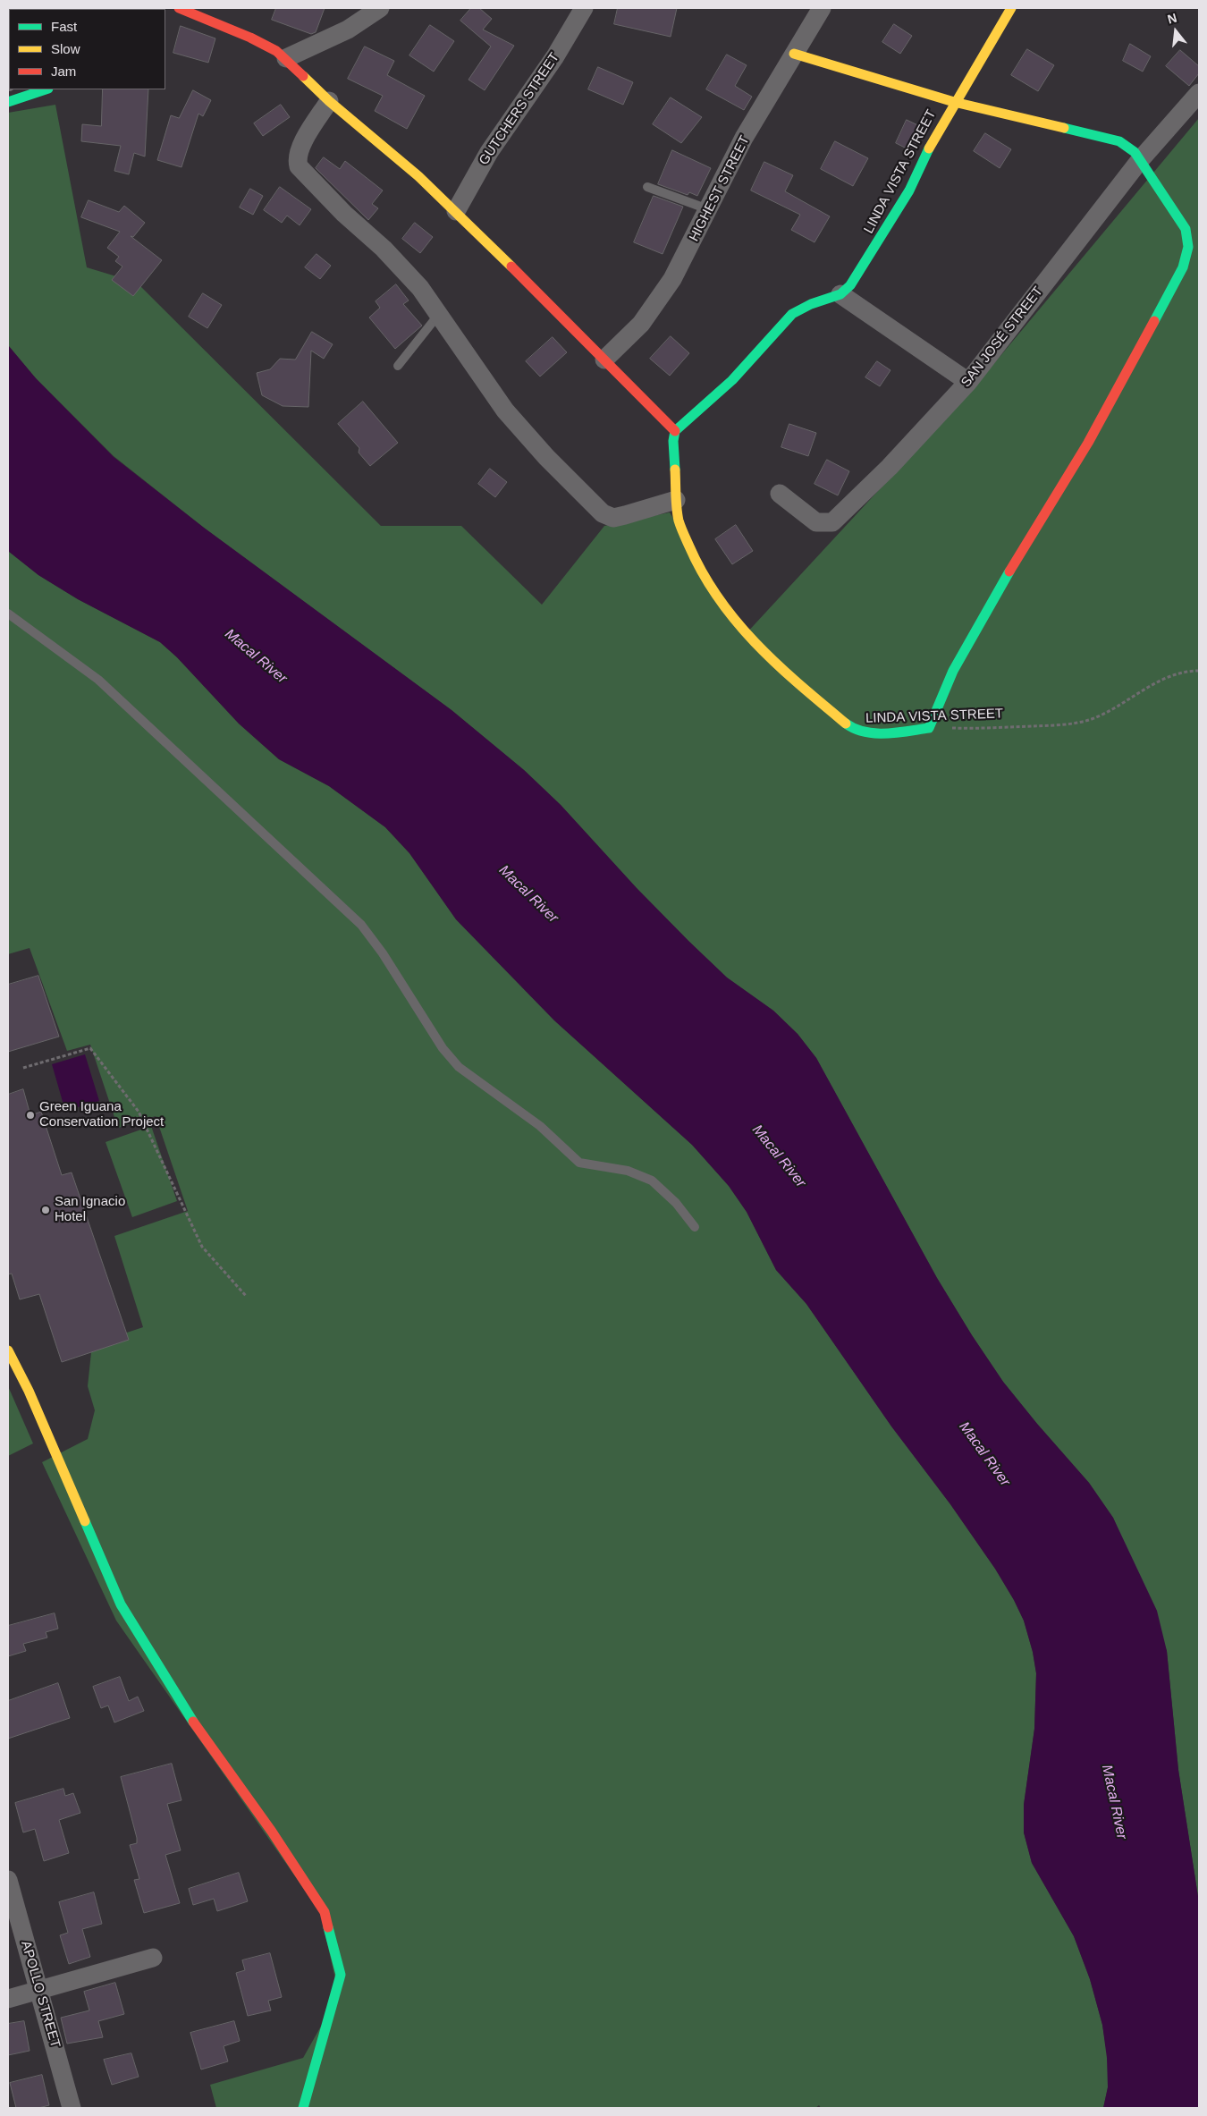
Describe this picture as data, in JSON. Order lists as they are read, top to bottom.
{
  "streets": {
    "street": [
      "GUTCHERS STREET",
      "LINDA VISTA STREET",
      "HIGHEST STREET",
      "SAN JOSÉ STREET",
      "APOLLO STREET"
    ]
  },
  "water": ["Macal River"],
  "places": ["Green Iguana Conservation Project", "San Ignacio Hotel"],
  "legend": ["Fast", "Slow", "Jam"],
  "north": "top"
}
